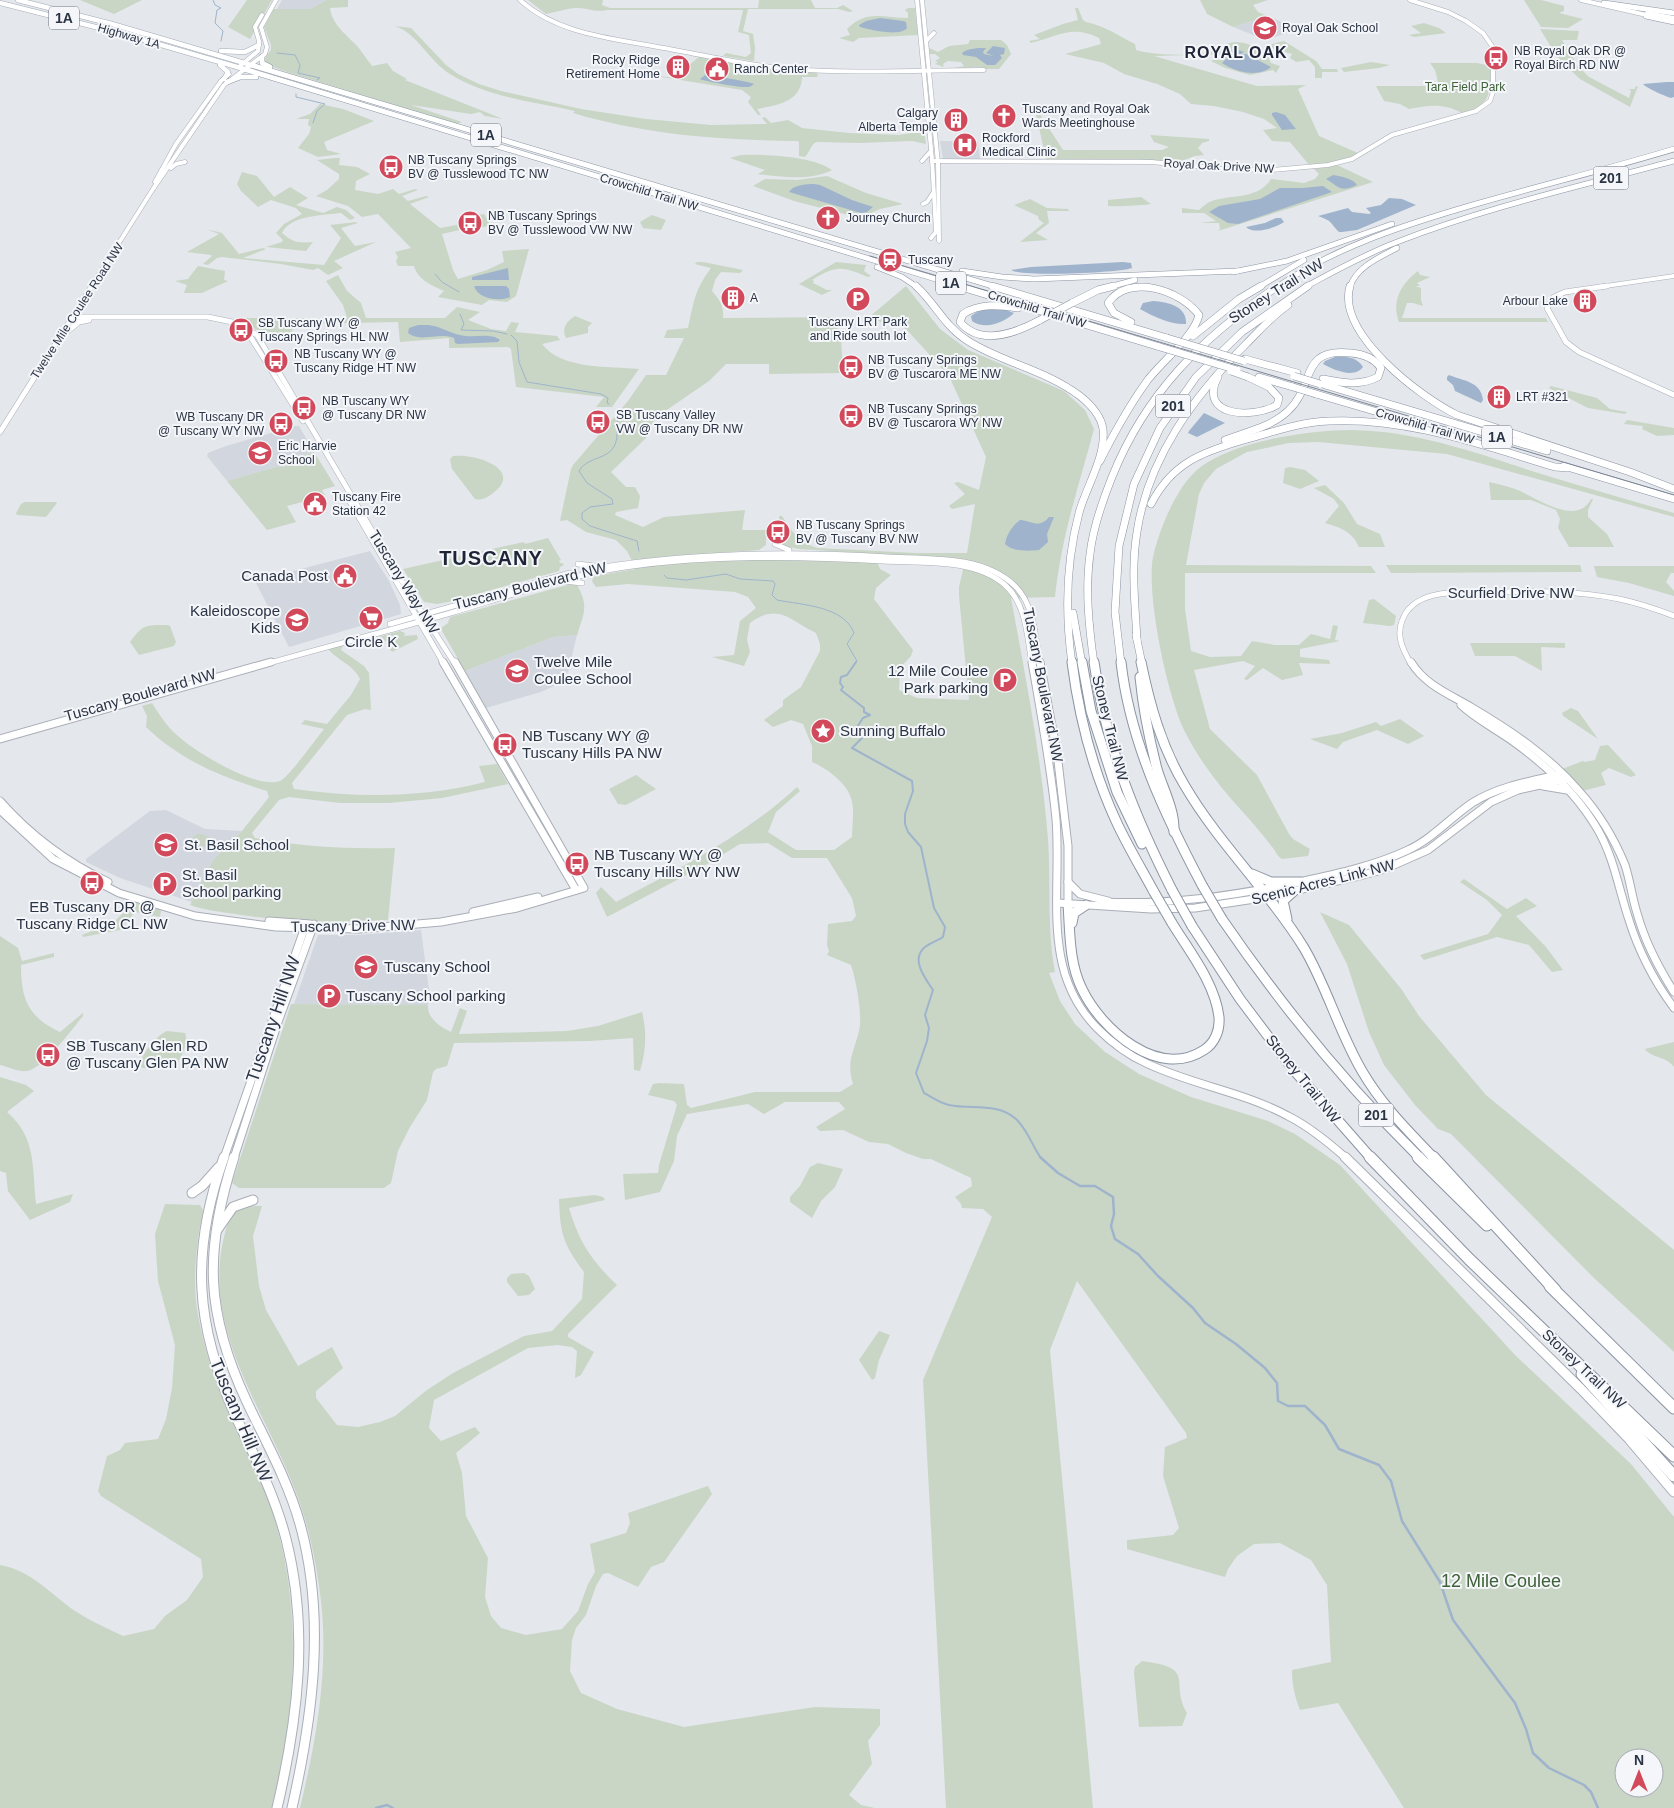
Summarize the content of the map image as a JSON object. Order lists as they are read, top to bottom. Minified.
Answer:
{"streets":{"highway":["1A","201","Crowchild Trail NW","Stoney Trail NW"],"main road":["Highway 1A"],"street":["Royal Oak Drive NW","Twelve Mile Coulee Road NW","Tuscany Way NW","Tuscany Boulevard NW","Scurfield Drive NW","Scenic Acres Link NW","Tuscany Drive NW","Tuscany Hill NW"]},"crossings":[["Highway 1A","Crowchild Trail NW"],["Crowchild Trail NW","Twelve Mile Coulee Road NW"],["Twelve Mile Coulee Road NW","Tuscany Way NW"],["Tuscany Way NW","Tuscany Boulevard NW"],["Tuscany Way NW","Tuscany Drive NW"],["Tuscany Boulevard NW","Scenic Acres Link NW"],["Scurfield Drive NW","Scenic Acres Link NW"],["Tuscany Drive NW","Tuscany Hill NW"]],"districts":["ROYAL OAK","TUSCANY"],"parks":["Tara Field Park","12 Mile Coulee"],"places":{"school or university":["Royal Oak School","Eric Harvie School","Kaleidoscope Kids","Twelve Mile Coulee School","St. Basil School","Tuscany School"],"bus stop":["NB Royal Oak DR @ Royal Birch RD NW","NB Tuscany Springs BV @ Tusslewood TC NW","NB Tuscany Springs BV @ Tusslewood VW NW","SB Tuscany WY @ Tuscany Springs HL NW","NB Tuscany WY @ Tuscany Ridge HT NW","NB Tuscany Springs BV @ Tuscarora ME NW","NB Tuscany WY @ Tuscany DR NW","NB Tuscany Springs BV @ Tuscarora WY NW","SB Tuscany Valley VW @ Tuscany DR NW","WB Tuscany DR @ Tuscany WY NW","NB Tuscany Springs BV @ Tuscany BV NW","NB Tuscany WY @ Tuscany Hills PA NW","NB Tuscany WY @ Tuscany Hills WY NW","EB Tuscany DR @ Tuscany Ridge CL NW","SB Tuscany Glen RD @ Tuscany Glen PA NW"],"building":["Rocky Ridge Retirement Home","Calgary Alberta Temple","A","Arbour Lake","LRT #321"],"public building":["Ranch Center","Tuscany Fire Station 42","Canada Post"],"church":["Tuscany and Royal Oak Wards Meetinghouse","Journey Church"],"hospital":["Rockford Medical Clinic"],"station":["Tuscany"],"parking":["Tuscany LRT Park and Ride south lot","12 Mile Coulee Park parking","St. Basil School parking","Tuscany School parking"],"supermarket":["Circle K"],"place":["Sunning Buffalo"]},"north":"top"}
